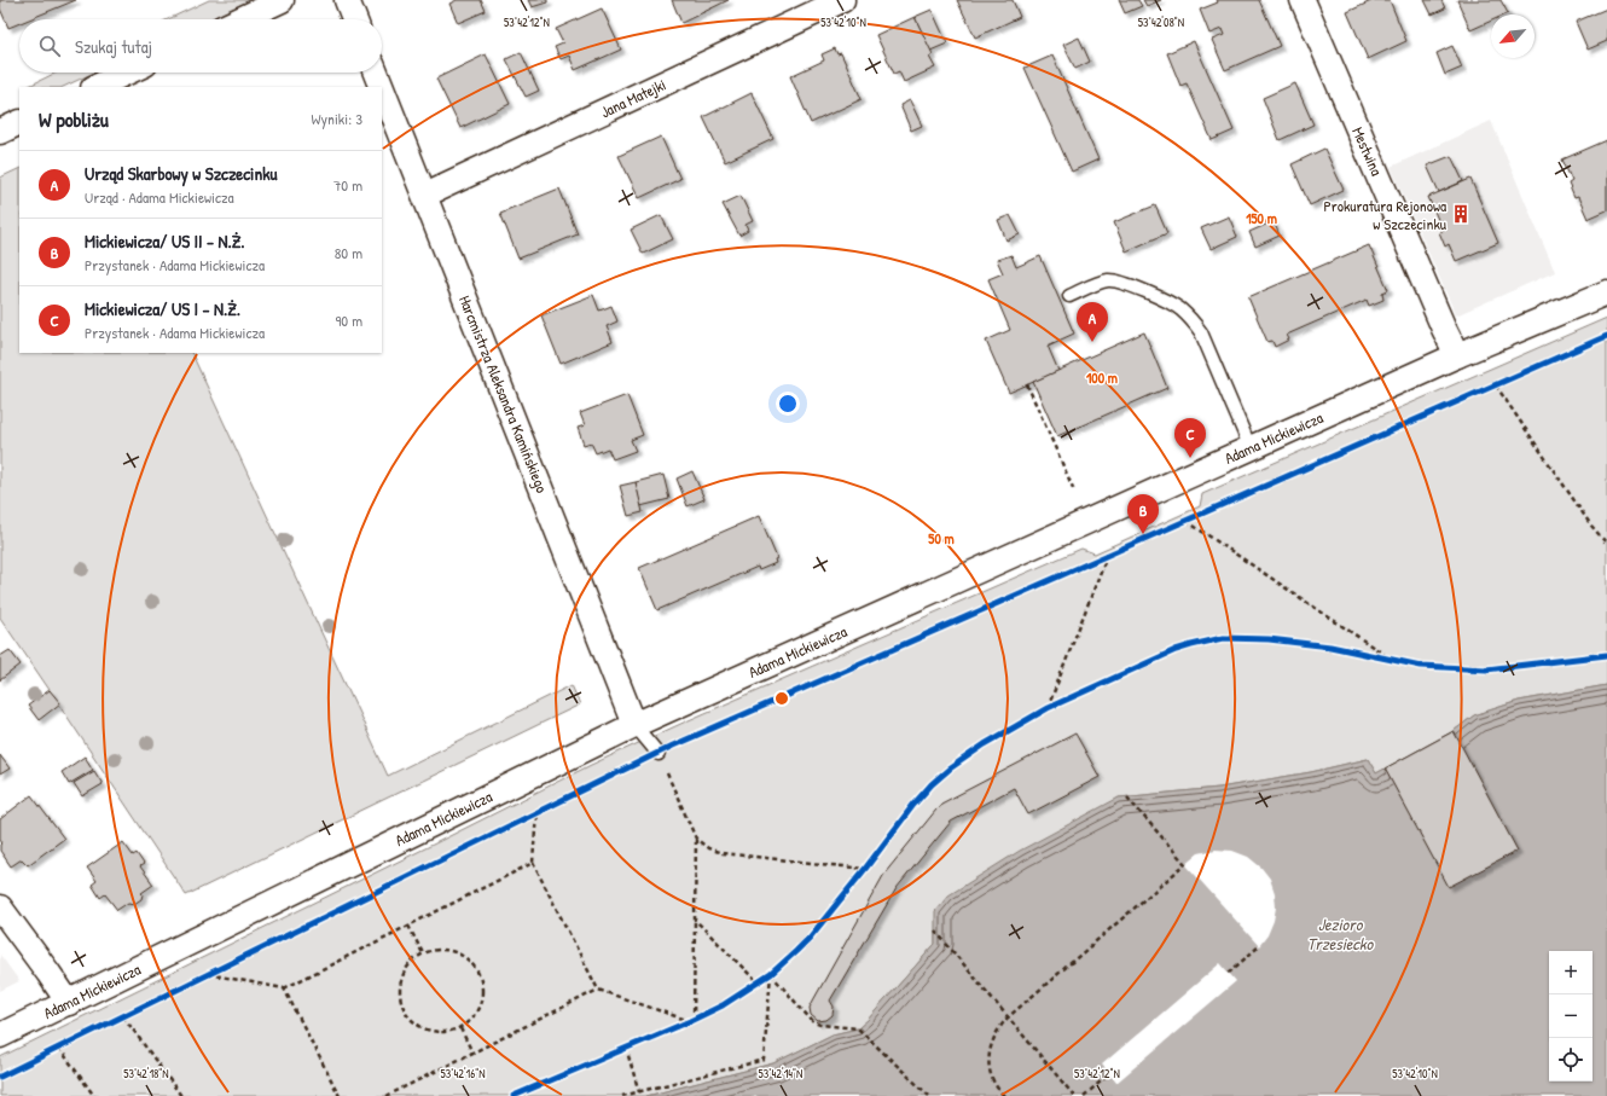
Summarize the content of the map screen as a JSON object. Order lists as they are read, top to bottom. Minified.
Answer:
{"streets":{"street":["Jana Matejki","Mestwina","Harcmistrza Aleksandra Kamińskiego","Adama Mickiewicza"]},"crossings":[["Jana Matejki","Harcmistrza Aleksandra Kamińskiego"],["Mestwina","Adama Mickiewicza"],["Harcmistrza Aleksandra Kamińskiego","Adama Mickiewicza"]],"water":["Jezioro Trzesiecko"],"places":{"building":["Prokuratura Rejonowa w Szczecinku"]},"north":"bottom left","page":{"search":"Szukaj tutaj","heading":["W pobliżu","Wyniki: 3"],"list":[{"mark":"A","name":"Urząd Skarbowy w Szczecinku","note":"Urząd · Adama Mickiewicza","value":"70 m"},{"mark":"B","name":"Mickiewicza/ US II - N.Ż.","note":"Przystanek · Adama Mickiewicza","value":"80 m"},{"mark":"C","name":"Mickiewicza/ US I - N.Ż.","note":"Przystanek · Adama Mickiewicza","value":"90 m"}],"pins":["A","C","B"],"map_buttons":["+","−"]},"coordinates":["53°42'12\"N","53°42'08\"N","53°42'10\"N","53°42'18\"N","53°42'16\"N","53°42'14\"N"],"rings":["150 m","100 m","50 m"]}
